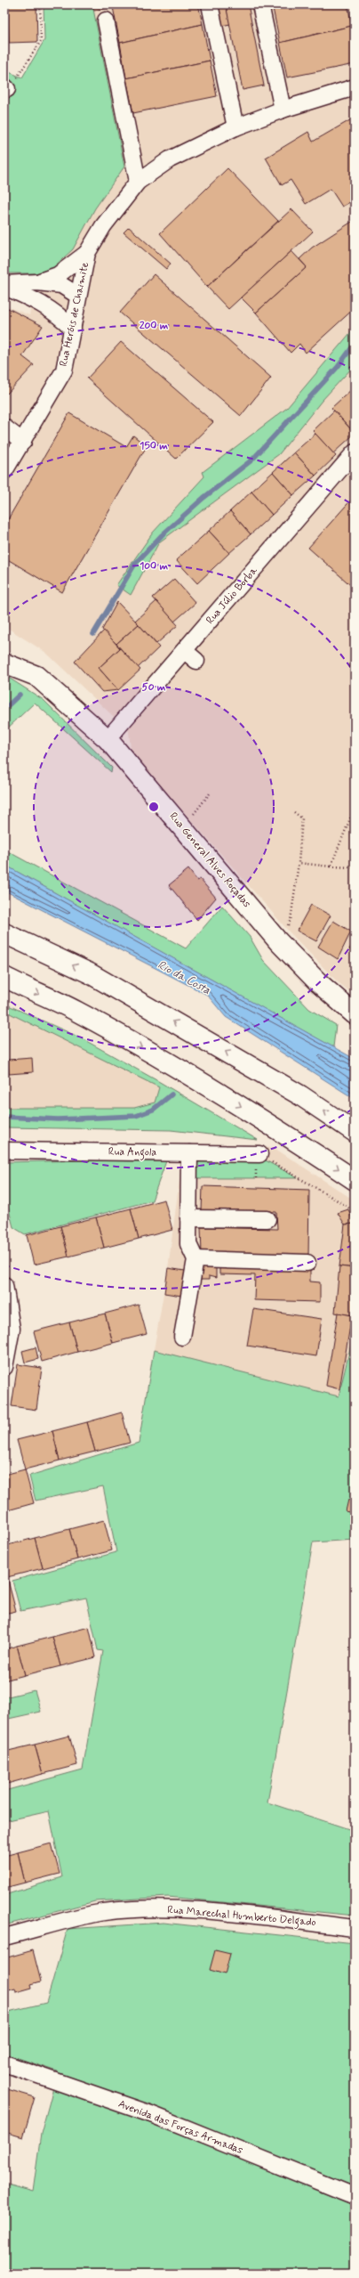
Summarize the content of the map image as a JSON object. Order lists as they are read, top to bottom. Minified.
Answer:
{"streets":{"main road":["Rua General Alves Roçadas"],"street":["Rua Heróis de Chaimite","Rua Júlio Borba","Rua Angola","Rua Marechal Humberto Delgado","Avenida das Forças Armadas"]},"crossings":[["Rua Júlio Borba","Rua General Alves Roçadas"]],"water":["Rio da Costa"],"rings":["200 m","150 m","100 m","50 m"]}
